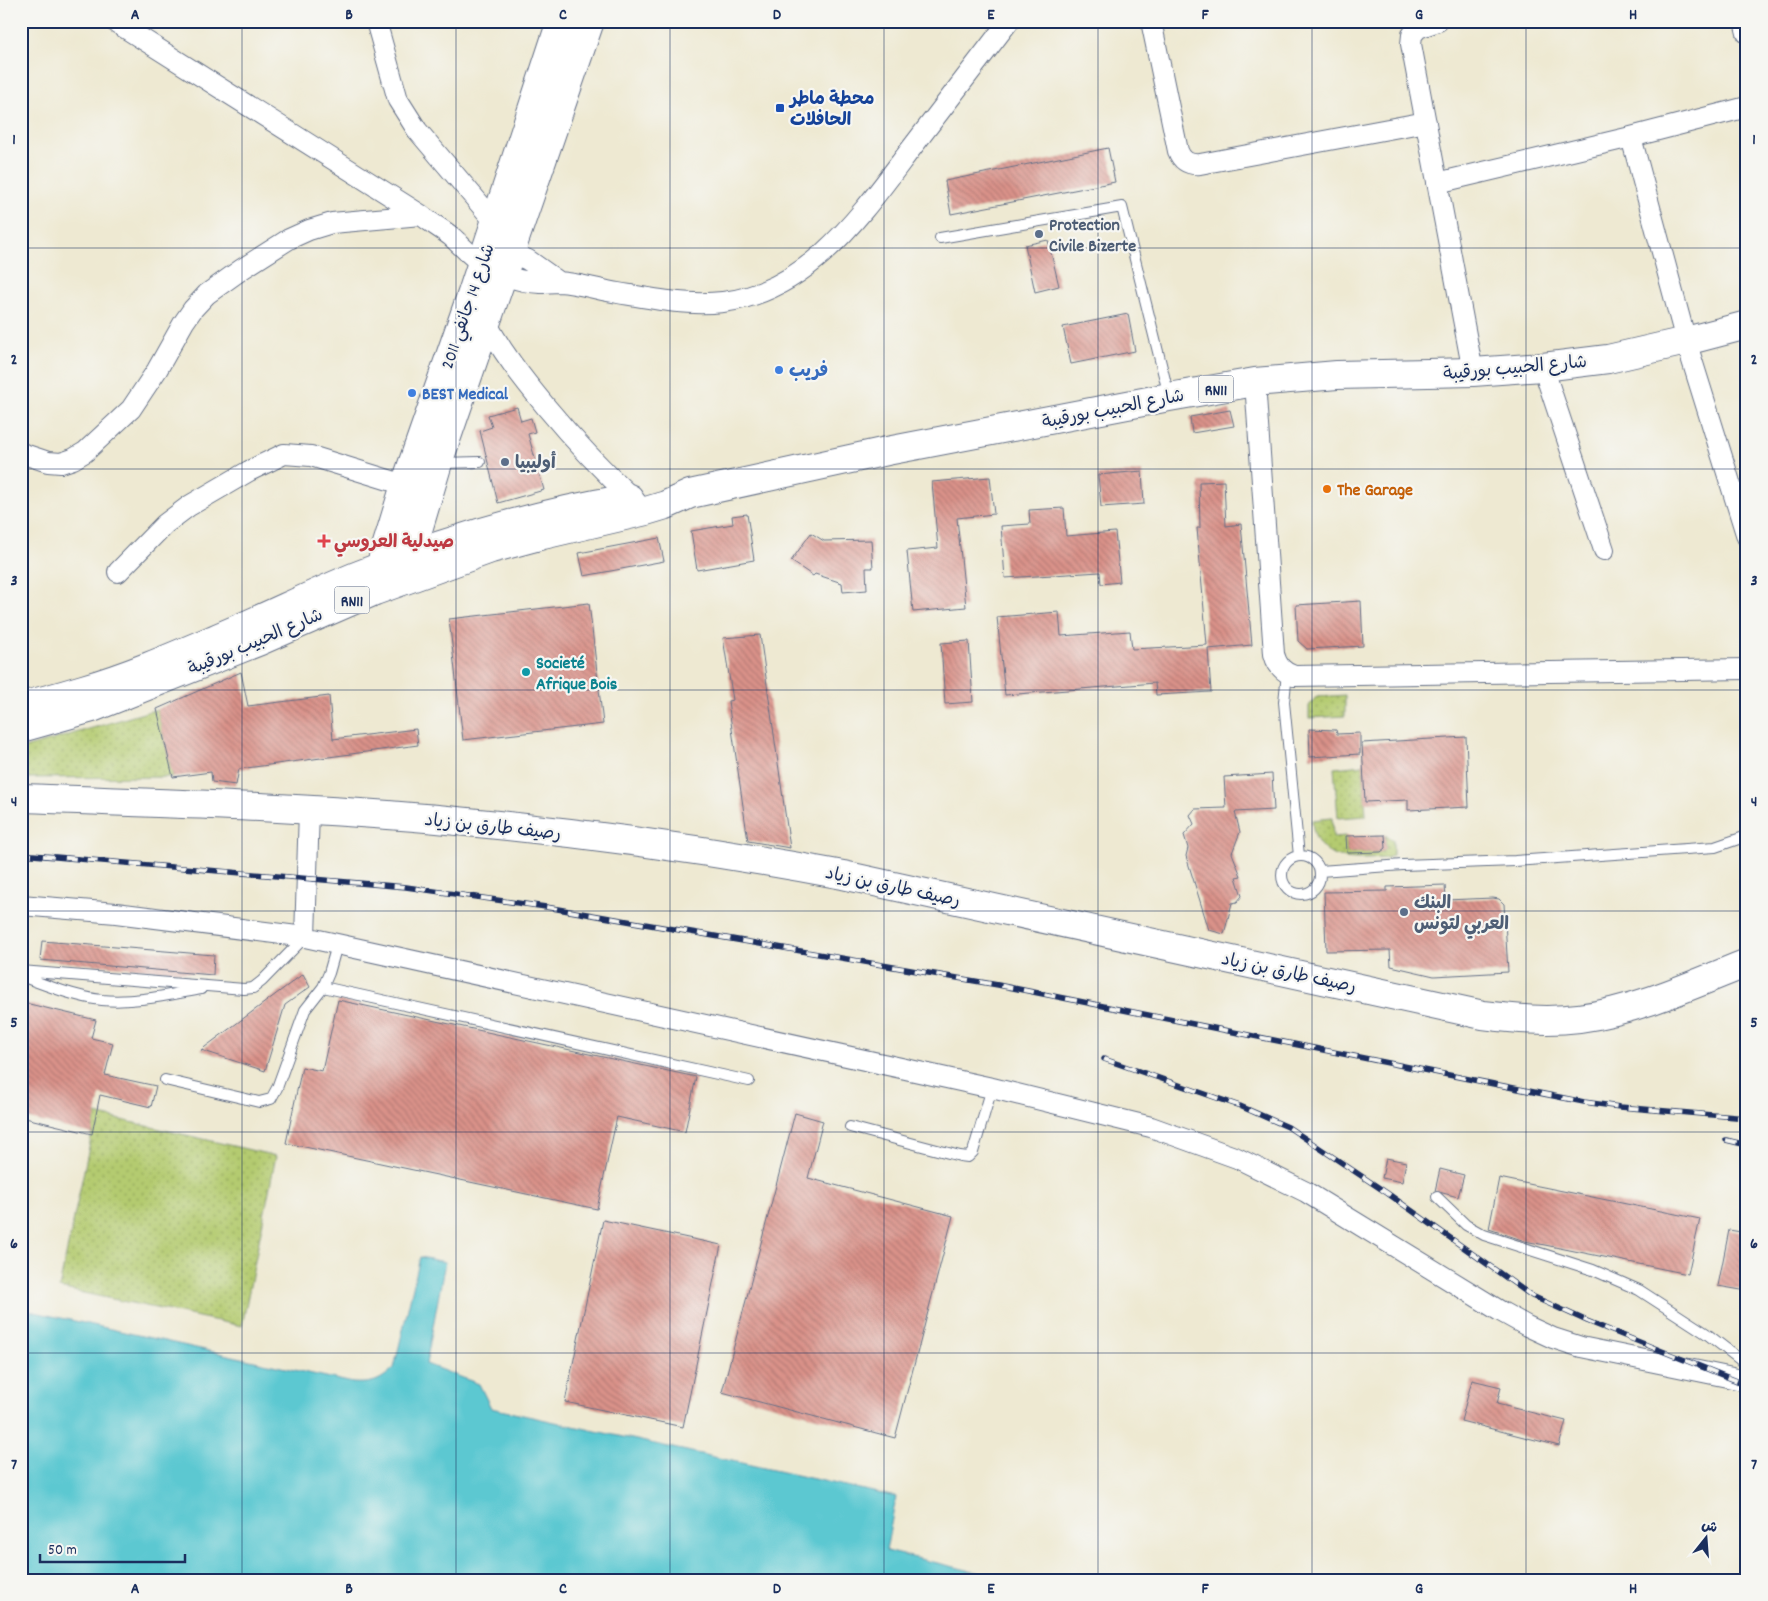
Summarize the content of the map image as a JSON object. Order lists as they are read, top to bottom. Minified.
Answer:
{"streets":{"main road":["شارع 14 جانفي 2011","شارع الحبيب بورقيبة","RN11","رصيف طارق بن زياد"]},"crossings":[["شارع 14 جانفي 2011","شارع الحبيب بورقيبة"]],"places":{"transit":["محطة ماطر الحافلات"],"other":["Protection Civile Bizerte","فريب","BEST Medical","أوليبيا","The Garage","Societé Afrique Bois","البنك العربي لتونس"],"health":["صيدلية العروسي"]},"scale_bar":"50 m","north":"top","grid":{"columns":["A","B","C","D","E","F","G","H"],"rows":["1","2","3","4","5","6","7"]}}
